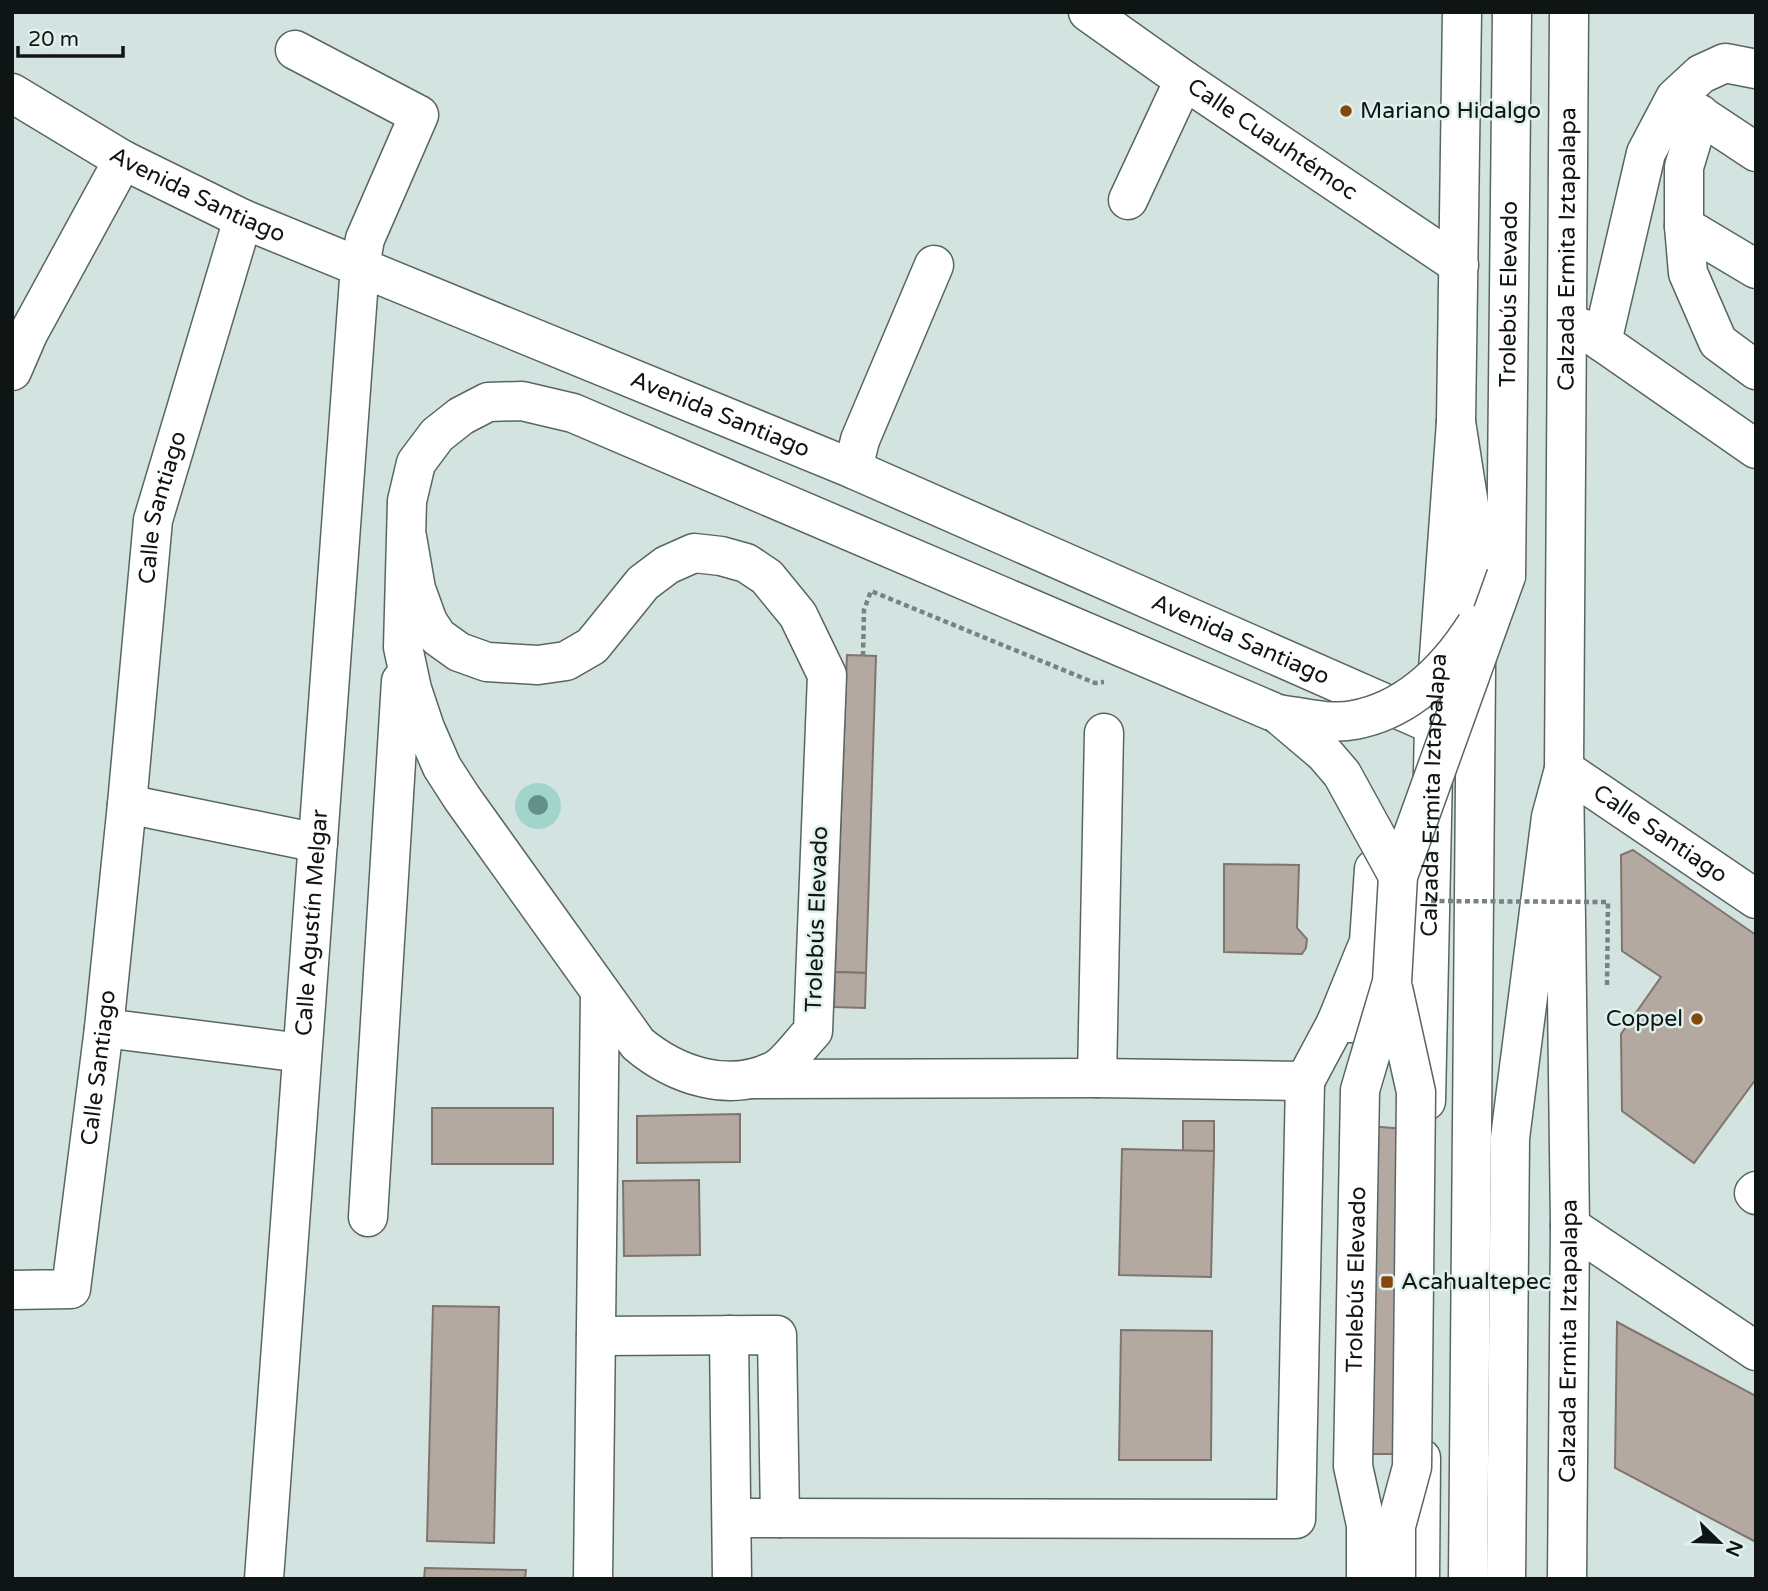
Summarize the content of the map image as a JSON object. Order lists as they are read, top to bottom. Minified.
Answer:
{"streets":{"main road":["Calle Cuauhtémoc","Avenida Santiago","Calzada Ermita Iztapalapa","Trolebús Elevado","Calle Santiago","Calle Agustín Melgar"]},"crossings":[["Calle Cuauhtémoc","Calzada Ermita Iztapalapa"],["Avenida Santiago","Calzada Ermita Iztapalapa"],["Avenida Santiago","Calle Santiago"],["Avenida Santiago","Calle Agustín Melgar"],["Calzada Ermita Iztapalapa","Trolebús Elevado"],["Calzada Ermita Iztapalapa","Calle Santiago"]],"places":{"other":["Mariano Hidalgo","Coppel"],"transit":["Acahualtepec"]},"scale_bar":"20 m","north":"bottom right"}
